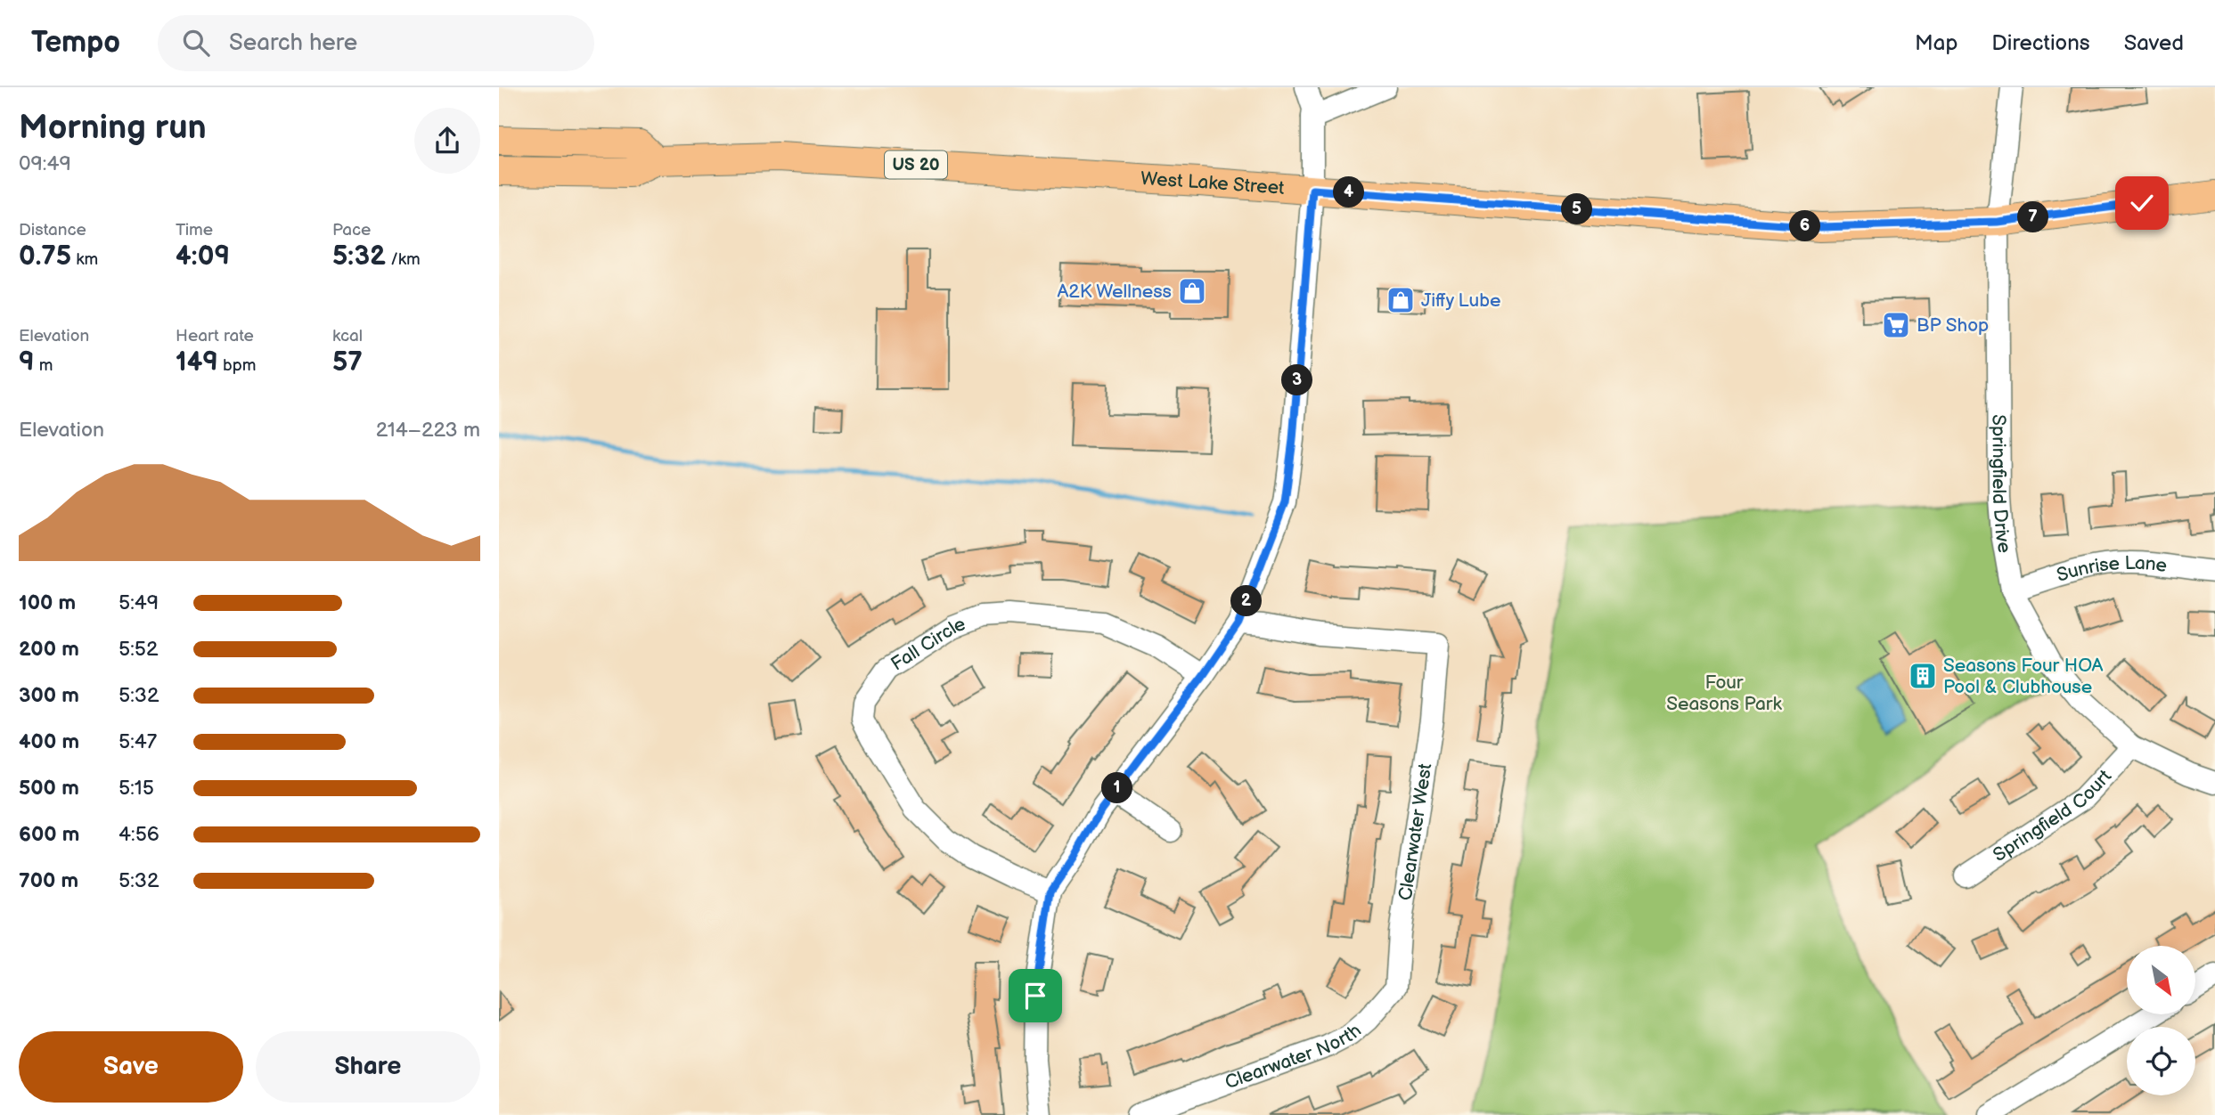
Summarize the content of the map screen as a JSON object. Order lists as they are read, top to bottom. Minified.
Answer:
{"streets":{"main road":["US 20","West Lake Street"],"street":["Springfield Drive","Sunrise Lane","Fall Circle","Springfield Court","Clearwater West","Clearwater North"]},"crossings":[["West Lake Street","Springfield Drive"],["Springfield Drive","Sunrise Lane"],["Springfield Drive","Springfield Court"],["Clearwater West","Clearwater North"]],"parks":["Four Seasons Park"],"places":{"shop":["A2K Wellness","Jiffy Lube"],"supermarket":["BP Shop"],"building":["Seasons Four HOA Pool & Clubhouse"]},"north":"bottom right","page":{"header":"Tempo","search":"Search here","nav":["Map","Directions","Saved"],"heading":["Morning run","09:49"],"pins":["4","5","7","6","3","2","1"],"stats":[["Distance","0.75 km"],["Time","4:09"],["Pace","5:32 /km"],["Elevation","9 m"],["Heart rate","149 bpm"],["kcal","57"]],"chart":["Elevation","214–223 m"],"list":[{"name":"100 m","note":"5:49"},{"name":"200 m","note":"5:52"},{"name":"300 m","note":"5:32"},{"name":"400 m","note":"5:47"},{"name":"500 m","note":"5:15"},{"name":"600 m","note":"4:56"},{"name":"700 m","note":"5:32"}],"buttons":["Save","Share"]}}
